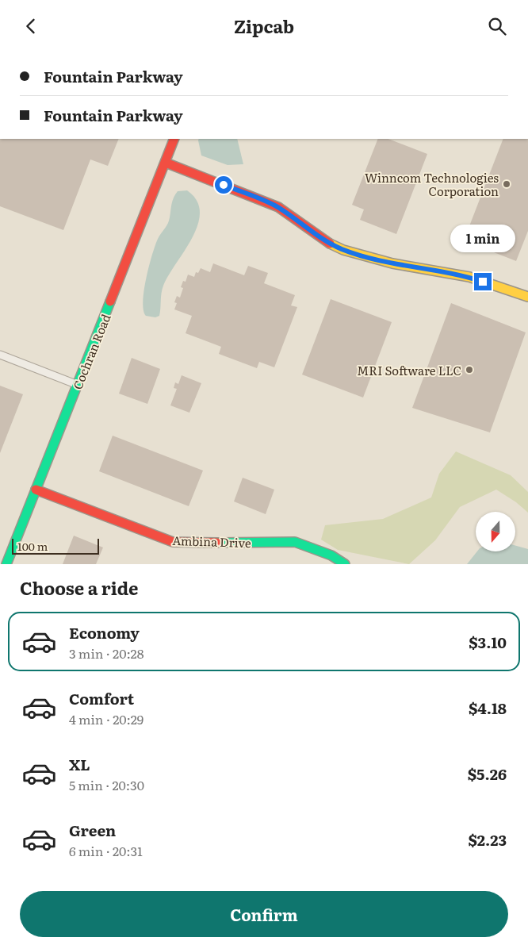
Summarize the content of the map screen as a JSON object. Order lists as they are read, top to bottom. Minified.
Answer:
{"streets":{"street":["Cochran Road","Ambina Drive"]},"crossings":[["Cochran Road","Ambina Drive"]],"places":["Winncom Technologies Corporation","MRI Software LLC"],"scale_bar":"100 m","north":"bottom","page":{"header":"Zipcab","banner":["Fountain Parkway","Fountain Parkway"],"bubble":"1 min","scale":"100 m","heading":"Choose a ride","list":[{"name":"Economy","note":"3 min · 20:28","value":"$3.10"},{"name":"Comfort","note":"4 min · 20:29","value":"$4.18"},{"name":"XL","note":"5 min · 20:30","value":"$5.26"},{"name":"Green","note":"6 min · 20:31","value":"$2.23"}],"buttons":"Confirm"}}
